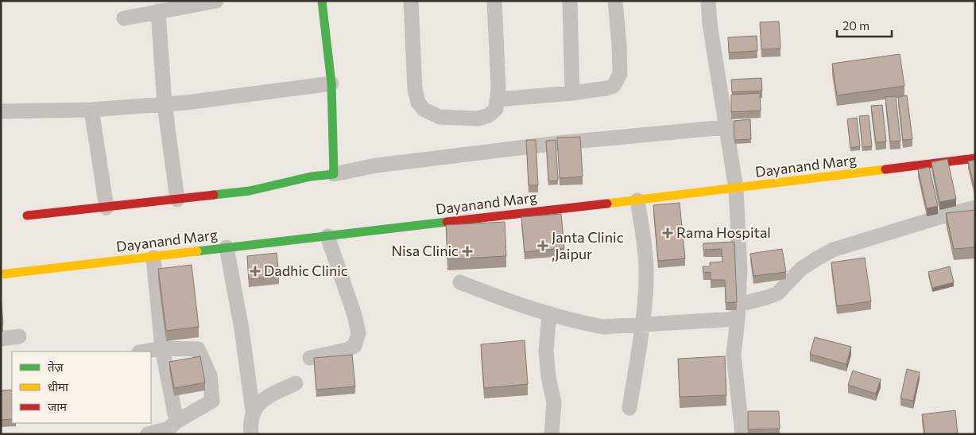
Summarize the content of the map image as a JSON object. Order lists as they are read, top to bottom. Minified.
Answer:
{"streets":{"street":["Dayanand Marg"]},"places":{"health":["Rama Hospital","Janta Clinic ,Jaipur","Nisa Clinic","Dadhic Clinic"]},"legend":["तेज़","धीमा","जाम"],"scale_bar":"20 m"}
